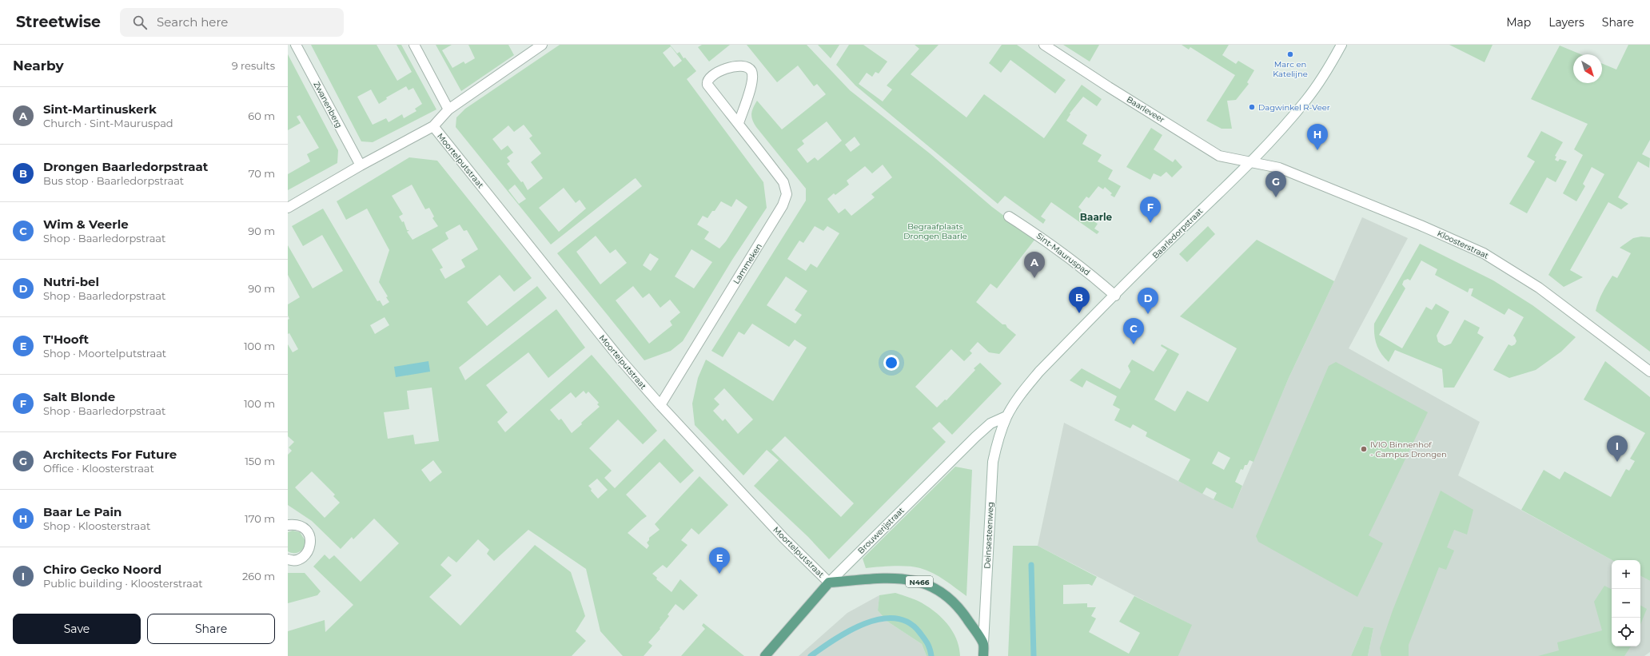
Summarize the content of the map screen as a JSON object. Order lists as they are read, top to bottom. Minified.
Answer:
{"streets":{"main road":["Brouwerijstraat","Deinsesteenweg","N466"],"street":["Zwanenberg","Baarleveer","Moortelputstraat","Baarledorpstraat","Kloosterstraat","Sint-Mauruspad","Lammeken"]},"crossings":[["Zwanenberg","Moortelputstraat"],["Baarleveer","Baarledorpstraat"],["Baarleveer","Kloosterstraat"],["Moortelputstraat","Lammeken"],["Moortelputstraat","Brouwerijstraat"],["Moortelputstraat","N466"],["Baarledorpstraat","Kloosterstraat"],["Baarledorpstraat","Sint-Mauruspad"],["Baarledorpstraat","Brouwerijstraat"],["Baarledorpstraat","Deinsesteenweg"],["Brouwerijstraat","Deinsesteenweg"],["Brouwerijstraat","N466"],["Deinsesteenweg","N466"]],"districts":["Baarle"],"parks":["Begraafplaats Drongen Baarle"],"places":["Marc en Katelijne","Dagwinkel R-Veer","IVIO Binnenhof - Campus Drongen"],"north":"bottom right","page":{"header":"Streetwise","search":"Search here","nav":["Map","Layers","Share"],"heading":["Nearby","9 results"],"list":[{"mark":"A","name":"Sint-Martinuskerk","note":"Church · Sint-Mauruspad","value":"60 m"},{"mark":"B","name":"Drongen Baarledorpstraat","note":"Bus stop · Baarledorpstraat","value":"70 m"},{"mark":"C","name":"Wim & Veerle","note":"Shop · Baarledorpstraat","value":"90 m"},{"mark":"D","name":"Nutri-bel","note":"Shop · Baarledorpstraat","value":"90 m"},{"mark":"E","name":"T'Hooft","note":"Shop · Moortelputstraat","value":"100 m"},{"mark":"F","name":"Salt Blonde","note":"Shop · Baarledorpstraat","value":"100 m"},{"mark":"G","name":"Architects For Future","note":"Office · Kloosterstraat","value":"150 m"},{"mark":"H","name":"Baar Le Pain","note":"Shop · Kloosterstraat","value":"170 m"},{"mark":"I","name":"Chiro Gecko Noord","note":"Public building · Kloosterstraat","value":"260 m"}],"pins":["H","G","F","A","B","D","C","I","E"],"map_buttons":["+","−"],"buttons":["Save","Share"]}}
